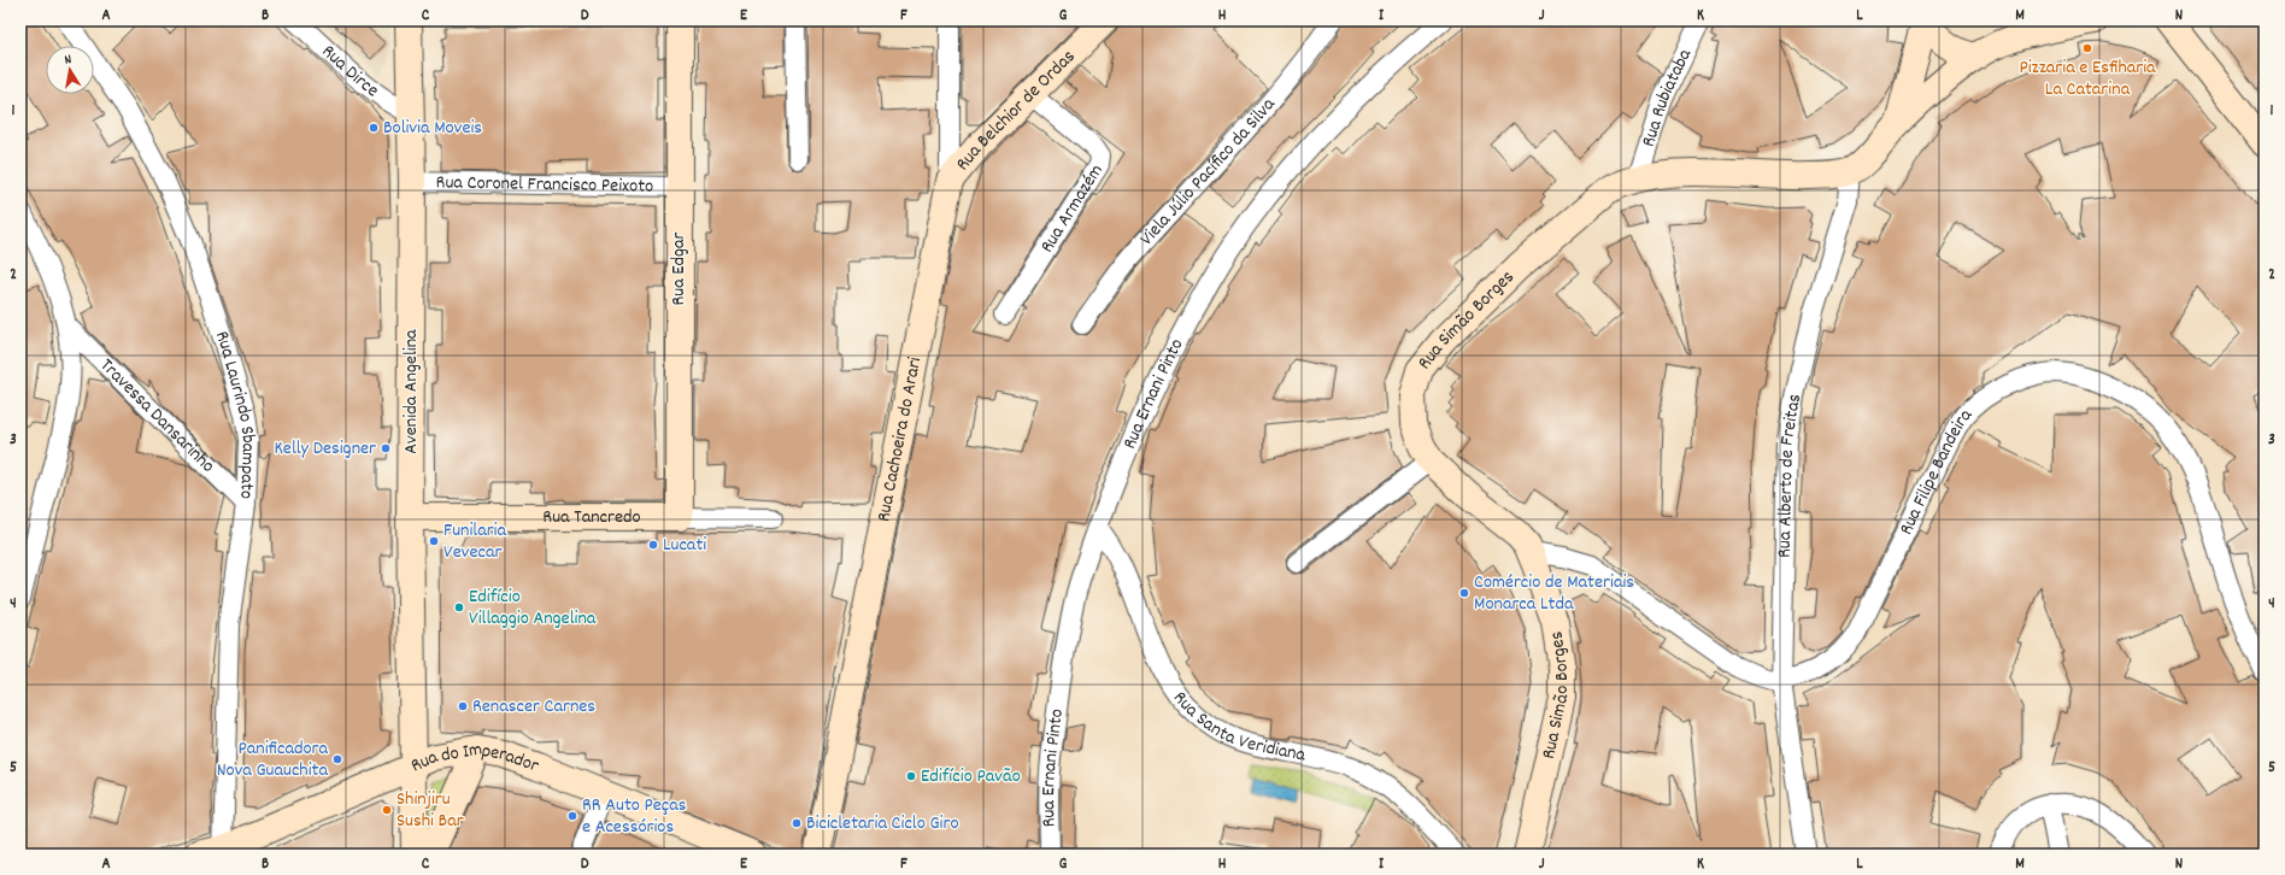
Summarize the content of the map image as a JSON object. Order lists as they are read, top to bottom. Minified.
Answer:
{"streets":{"street":["Rua Dirce","Rua Rubiataba","Rua Belchior de Ordas","Viela Júlio Pacífico da Silva","Rua Coronel Francisco Peixoto","Rua Armazém","Rua Edgar","Rua Simão Borges","Avenida Angelina","Rua Ernani Pinto","Travessa Dansarinho","Rua Laurindo Sbampato","Rua Cachoeira do Arari","Rua Filipe Bandeira","Rua Alberto de Freitas","Rua Tancredo","Rua Santa Veridiana","Rua do Imperador"]},"crossings":[["Rua Dirce","Avenida Angelina"],["Rua Rubiataba","Rua Simão Borges"],["Rua Belchior de Ordas","Rua Armazém"],["Rua Belchior de Ordas","Rua Cachoeira do Arari"],["Rua Coronel Francisco Peixoto","Rua Edgar"],["Rua Coronel Francisco Peixoto","Avenida Angelina"],["Rua Edgar","Rua Tancredo"],["Rua Simão Borges","Rua Filipe Bandeira"],["Rua Simão Borges","Rua Alberto de Freitas"],["Avenida Angelina","Rua Tancredo"],["Avenida Angelina","Rua do Imperador"],["Rua Ernani Pinto","Rua Santa Veridiana"],["Travessa Dansarinho","Rua Laurindo Sbampato"],["Rua Laurindo Sbampato","Rua do Imperador"],["Rua Filipe Bandeira","Rua Alberto de Freitas"]],"places":["Pizzaria e Esfiharia La Catarina","Bolivia Moveis","Kelly Designer","Funilaria Vevecar","Lucati","Comércio de Materiais Monarca Ltda","Edifício Villaggio Angelina","Renascer Carnes","Panificadora Nova Guauchita","Edifício Pavão","Shinjiru Sushi Bar","RR Auto Peças e Acessórios","Bicicletaria Ciclo Giro"],"north":"top","grid":{"columns":["A","B","C","D","E","F","G","H","I","J","K","L","M","N"],"rows":["1","2","3","4","5"]}}
